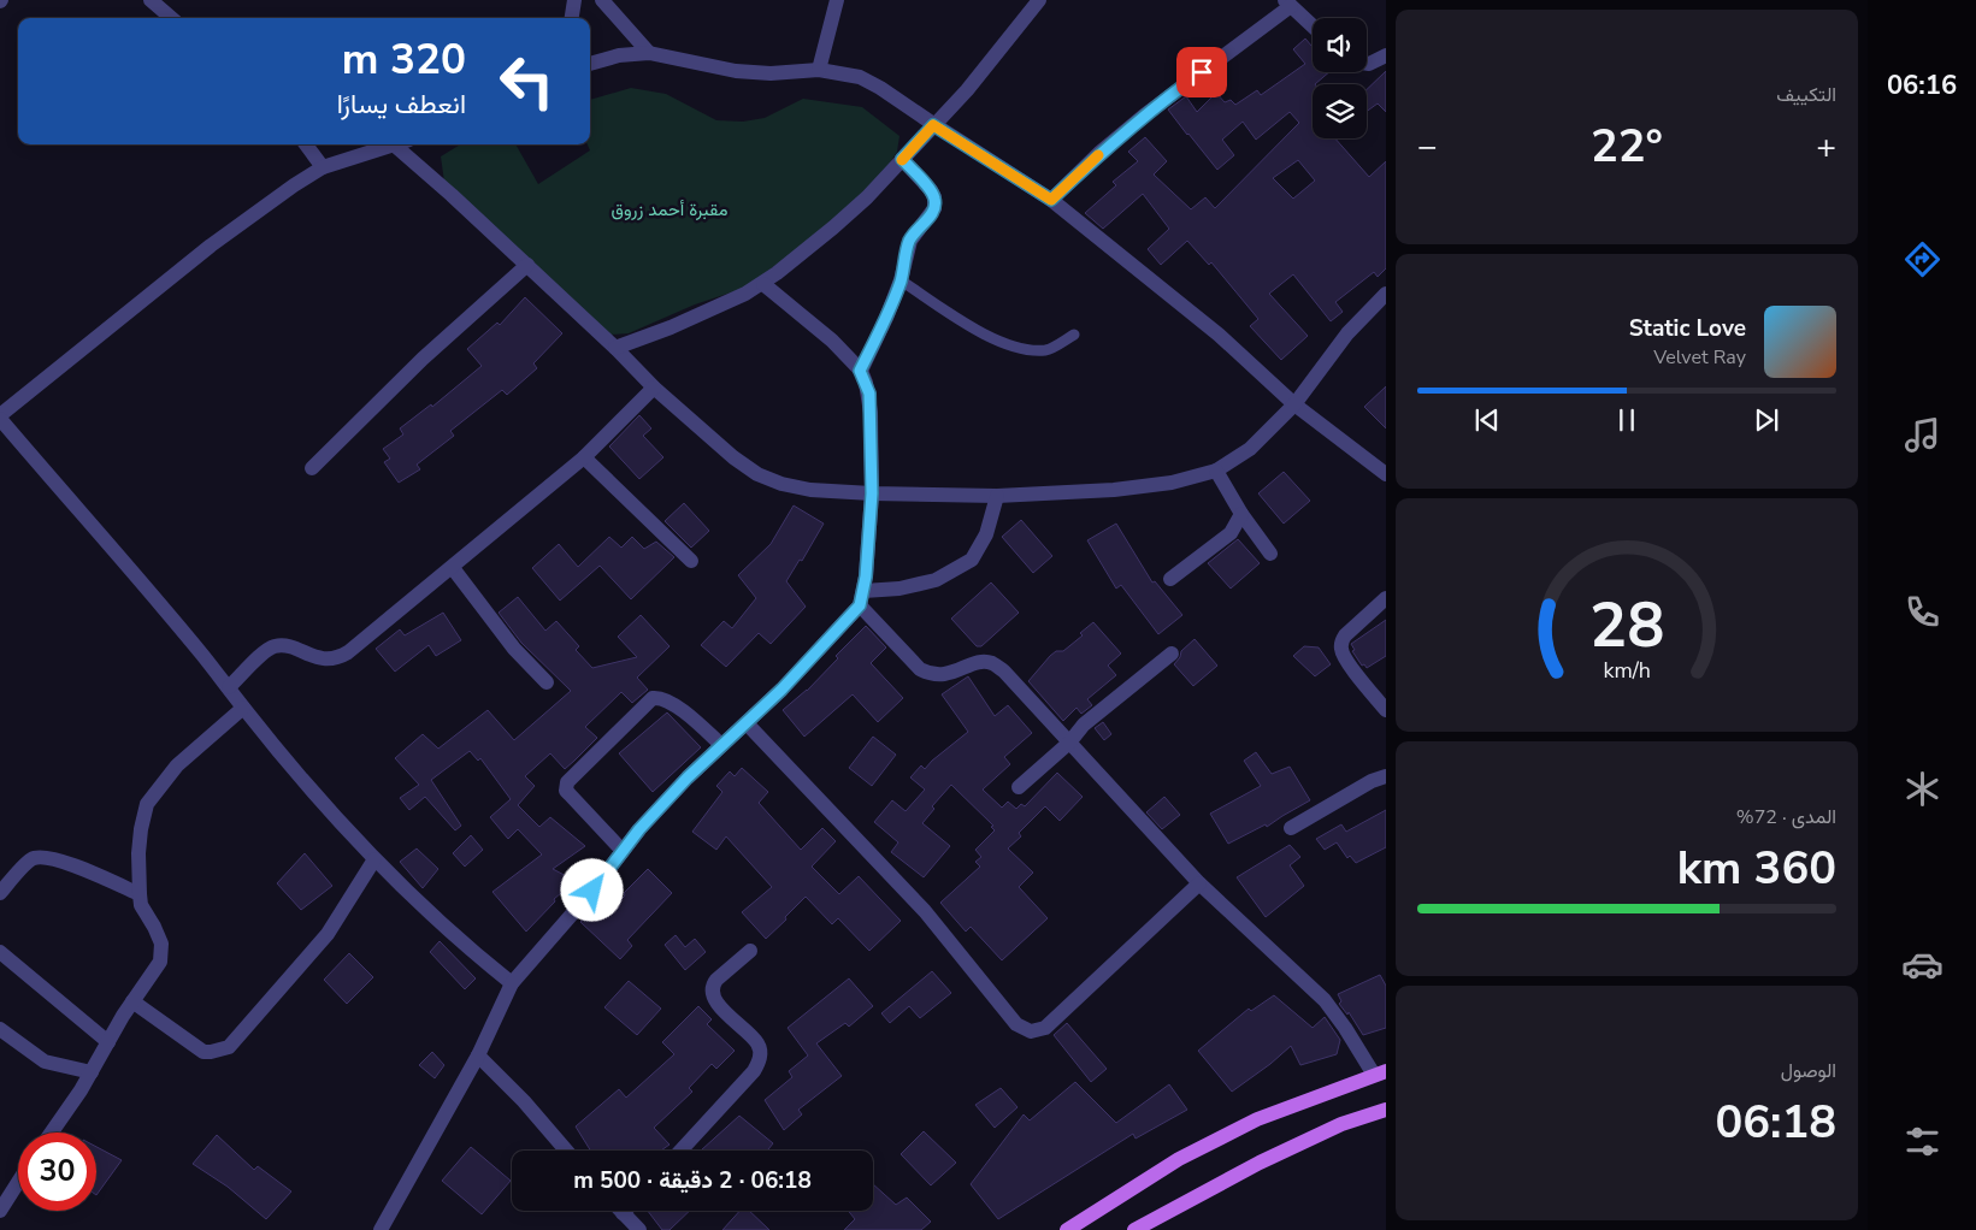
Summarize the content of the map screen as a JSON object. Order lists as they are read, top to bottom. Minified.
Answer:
{"parks":["مقبرة أحمد زروق"],"page":{"tabs":"06:16","tile":["التكييف",["المدى · 72%","360 km"],["الوصول","06:18"]],"turn":["320 m","انعطف يسارًا"],"heat":["−","22°","+"],"song":["Static Love","Velvet Ray"],"limit":"30","trip":"06:18 · 2 دقيقة · 500 m","gauge":["28","km/h"]}}
